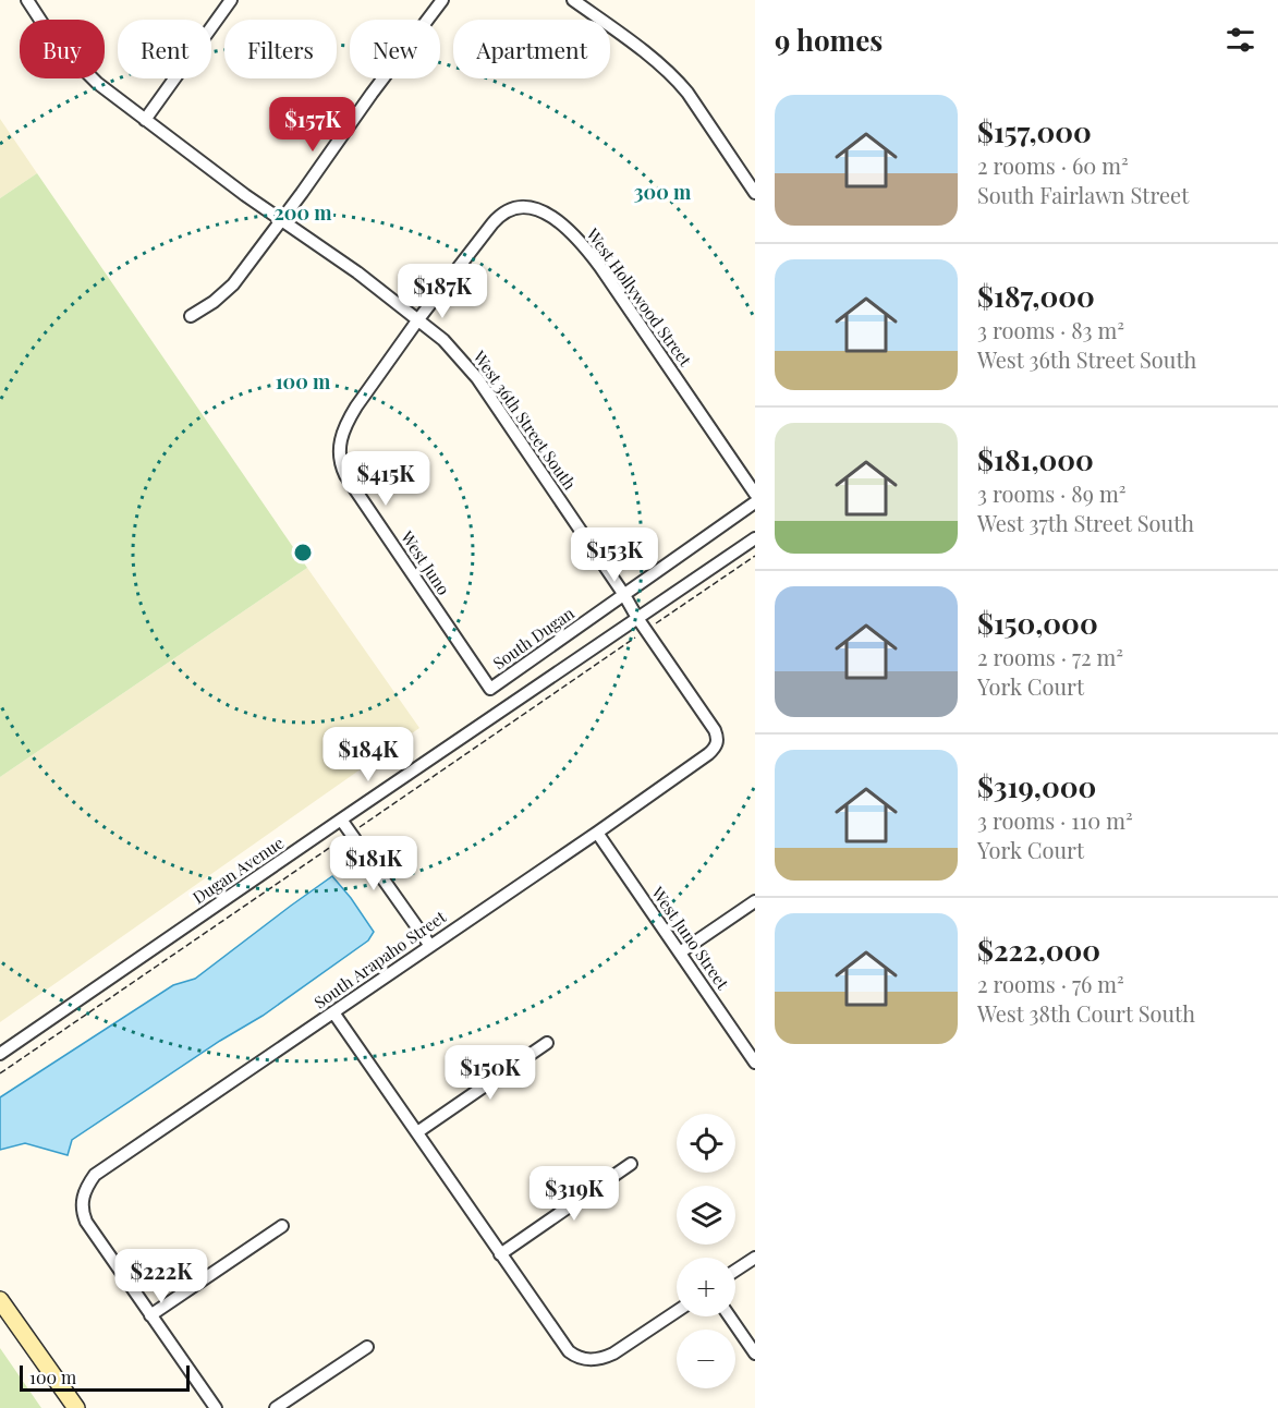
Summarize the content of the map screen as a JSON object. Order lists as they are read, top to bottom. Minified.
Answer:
{"streets":{"street":["West Hollywood Street","West 36th Street South","West Juno","South Dugan","Dugan Avenue","West Juno Street","South Arapaho Street"]},"crossings":[["West Hollywood Street","West 36th Street South"],["West Hollywood Street","West Juno"],["West 36th Street South","West Juno"],["West 36th Street South","South Dugan"],["West 36th Street South","Dugan Avenue"],["West 36th Street South","South Arapaho Street"],["West Juno","South Dugan"],["West Juno Street","South Arapaho Street"]],"scale_bar":"100 m","page":{"heading":"9 homes","chip":["Buy","Rent","Filters","New","Apartment"],"list":[{"name":"$157,000","note":"2 rooms · 60 m² · South Fairlawn Street"},{"name":"$187,000","note":"3 rooms · 83 m² · West 36th Street South"},{"name":"$181,000","note":"3 rooms · 89 m² · West 37th Street South"},{"name":"$150,000","note":"2 rooms · 72 m² · York Court"},{"name":"$319,000","note":"3 rooms · 110 m² · York Court"},{"name":"$222,000","note":"2 rooms · 76 m² · West 38th Court South"}],"price":["$157K","$187K","$415K","$153K","$184K","$181K","$150K","$319K","$222K"],"map_buttons":["+","−"],"scale":"100 m"},"rings":["300 m","200 m","100 m"]}
